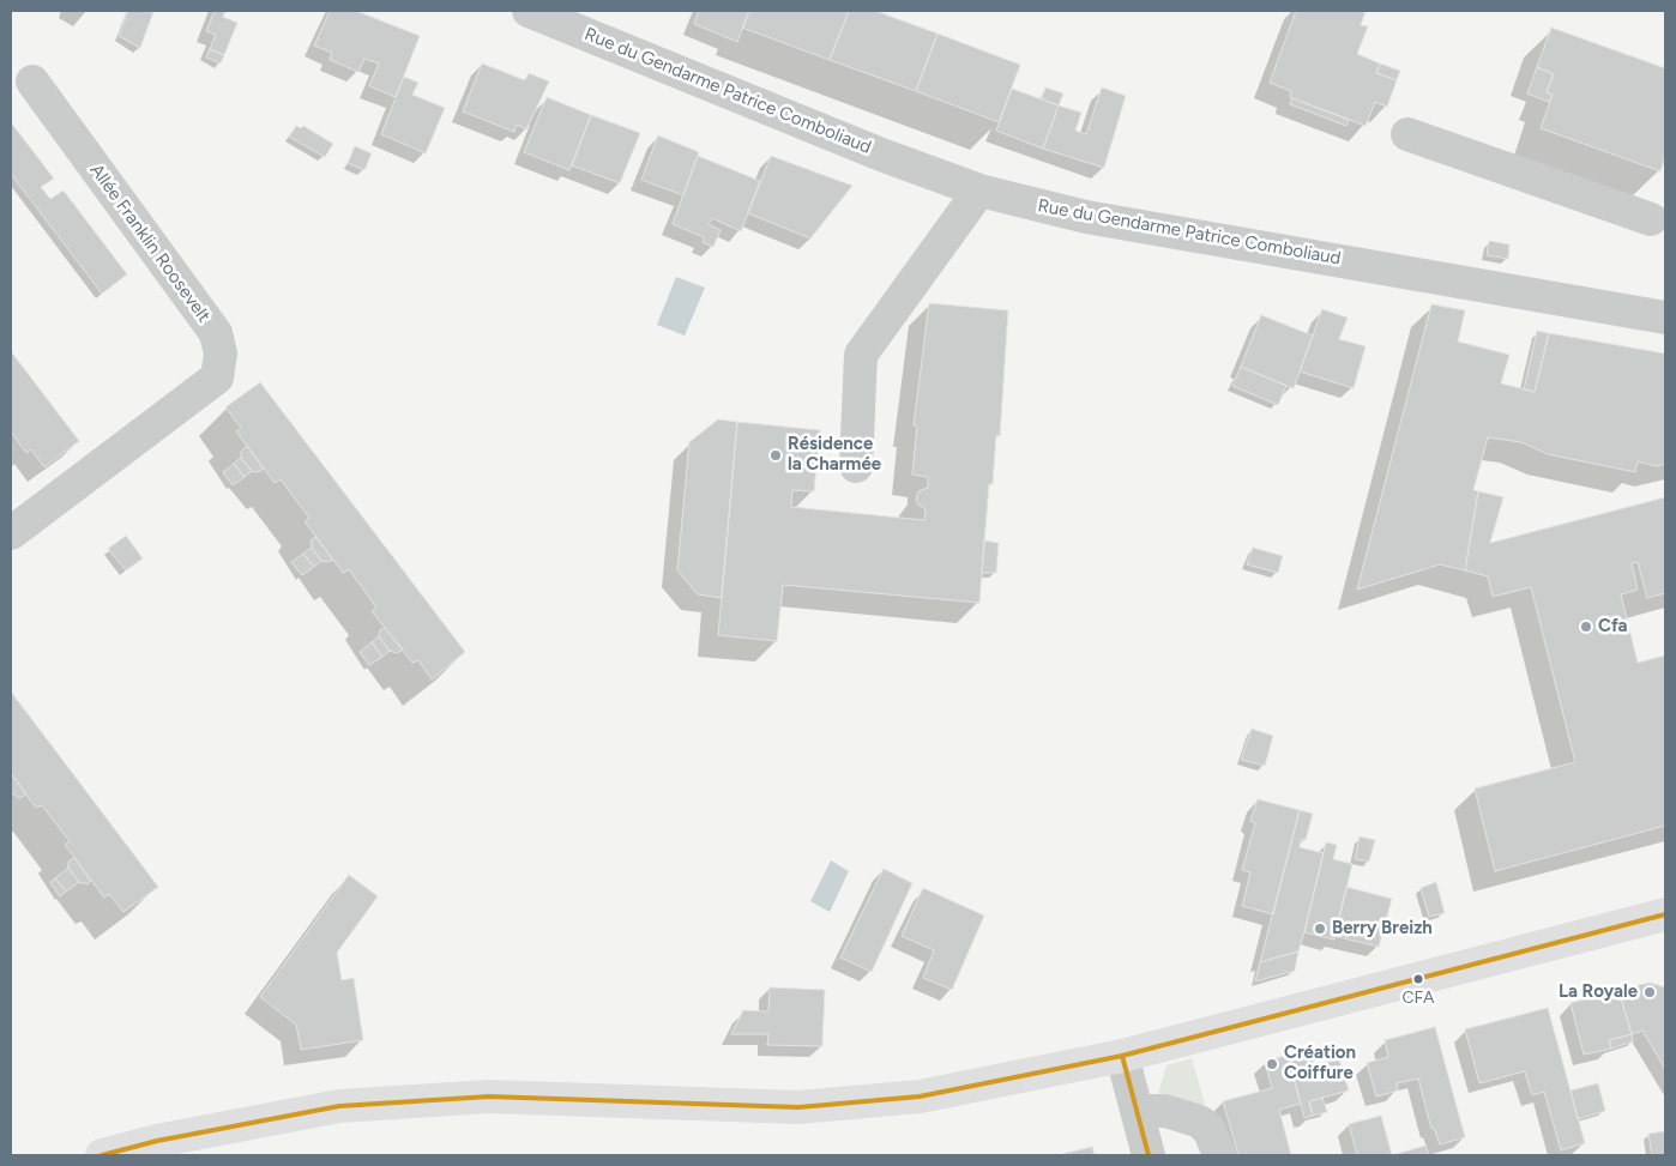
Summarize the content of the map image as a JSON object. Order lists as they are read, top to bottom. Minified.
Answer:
{"streets":{"street":["Rue du Gendarme Patrice Comboliaud","Allée Franklin Roosevelt"]},"places":["Résidence la Charmée","Cfa","Berry Breizh","CFA","La Royale","Création Coiffure"]}
